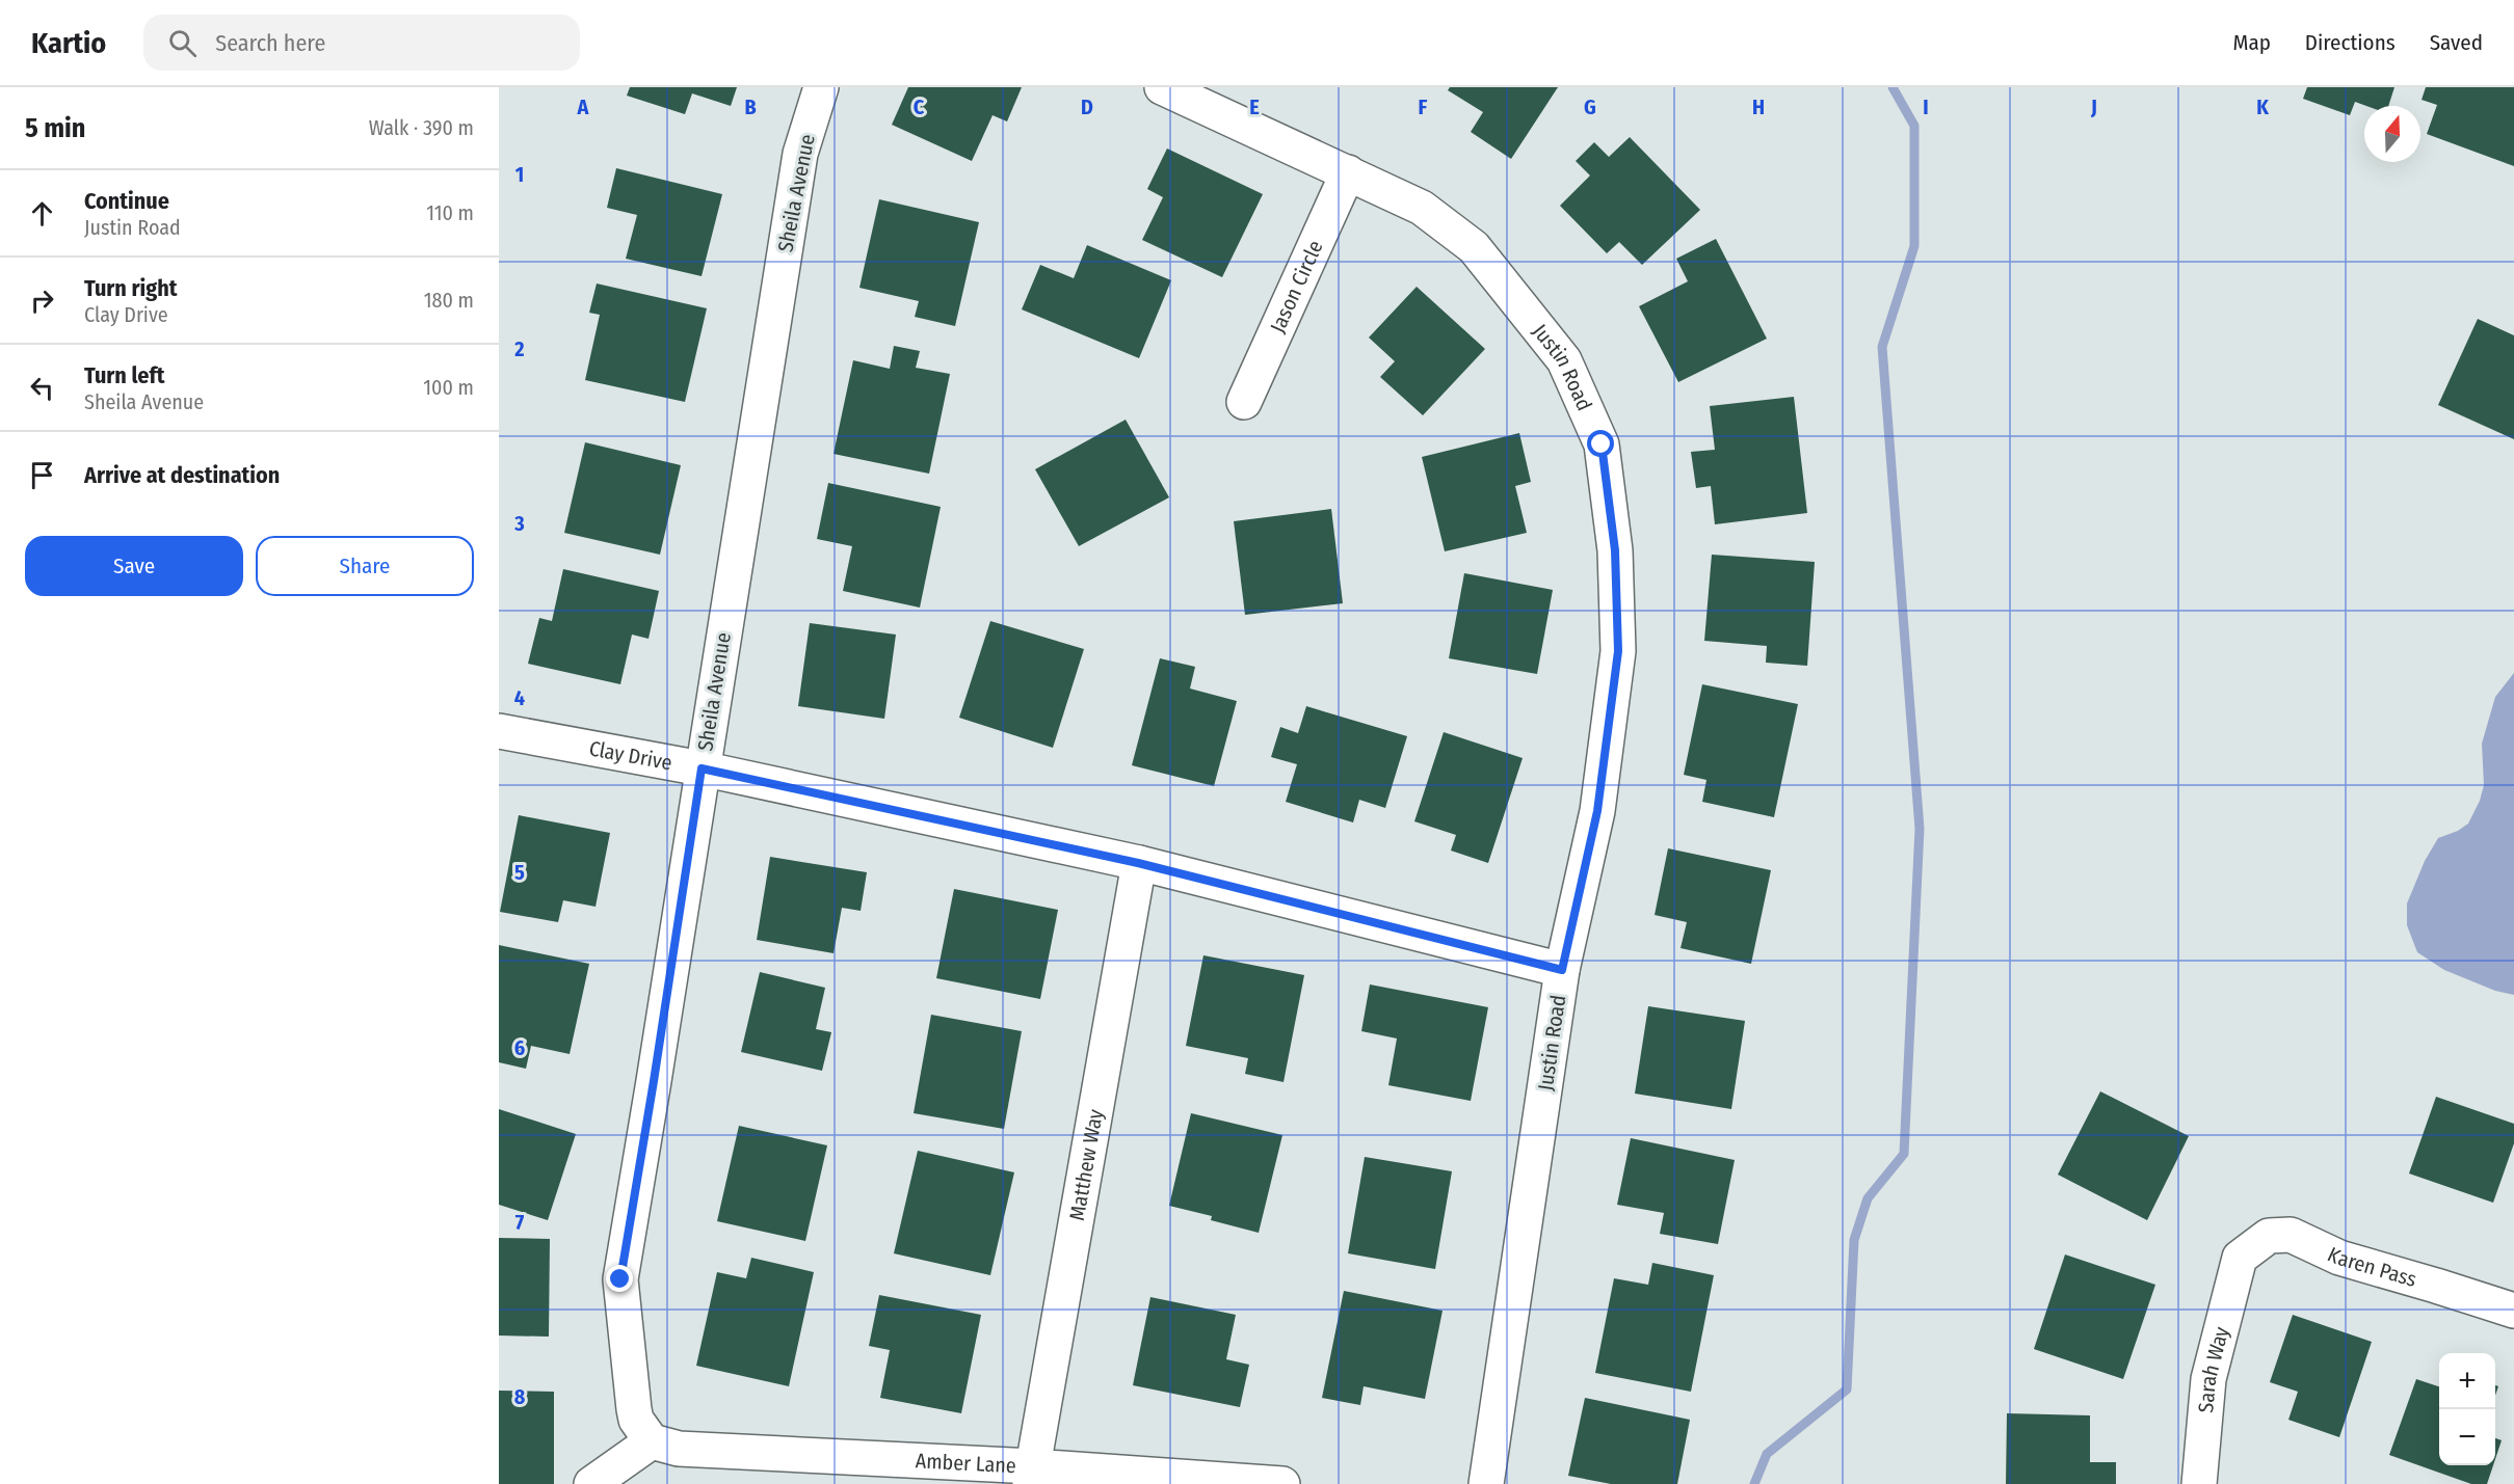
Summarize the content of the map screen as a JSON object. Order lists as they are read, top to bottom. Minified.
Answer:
{"streets":{"street":["Sheila Avenue","Jason Circle","Justin Road","Clay Drive","Matthew Way","Karen Pass","Sarah Way","Amber Lane"]},"crossings":[["Sheila Avenue","Clay Drive"],["Sheila Avenue","Amber Lane"],["Jason Circle","Justin Road"],["Justin Road","Clay Drive"],["Clay Drive","Matthew Way"],["Matthew Way","Amber Lane"],["Karen Pass","Sarah Way"]],"north":"top","page":{"header":"Kartio","search":"Search here","nav":["Map","Directions","Saved"],"heading":["5 min","Walk · 390 m"],"list":[["Continue","Justin Road","110 m"],["Turn right","Clay Drive","180 m"],["Turn left","Sheila Avenue","100 m"],"Arrive at destination"],"buttons":["Save","Share"],"map_buttons":["+","−"]},"grid":{"columns":["A","B","C","D","E","F","G","H","I","J","K"],"rows":["1","2","3","4","5","6","7","8"]}}
